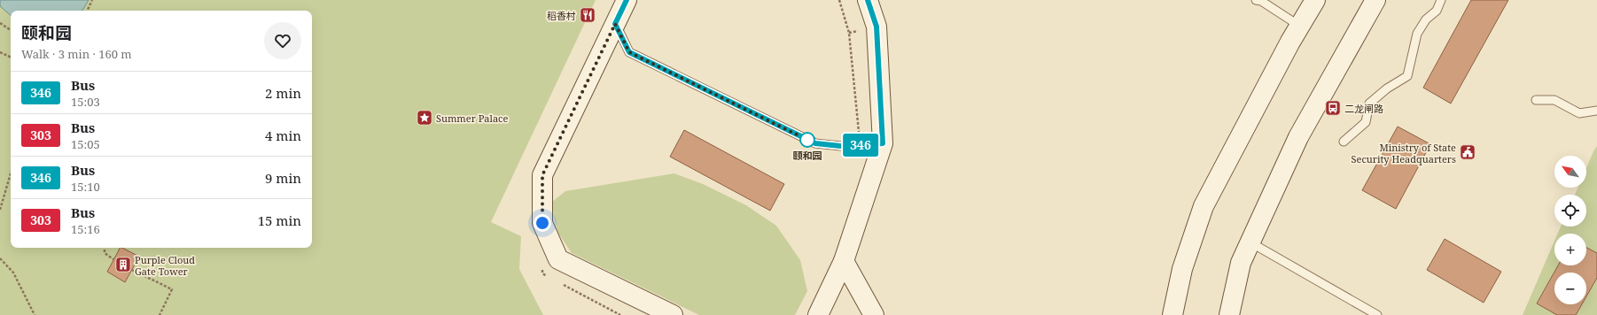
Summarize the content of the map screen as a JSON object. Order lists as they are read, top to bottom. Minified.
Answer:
{"places":{"restaurant":["稻香村"],"bus stop":["二龙闸路"],"place":["Summer Palace"],"other":["颐和园"],"public building":["Ministry of State Security Headquarters"],"building":["Purple Cloud Gate Tower"]},"lines":["bus line 346"],"north":"top left","page":{"on_map":"346","heading":["颐和园","Walk · 3 min · 160 m"],"list":[{"mark":"346","name":"Bus","note":"15:03","value":"2 min"},{"mark":"303","name":"Bus","note":"15:05","value":"4 min"},{"mark":"346","name":"Bus","note":"15:10","value":"9 min"},{"mark":"303","name":"Bus","note":"15:16","value":"15 min"}],"map_buttons":["+","−"]}}
